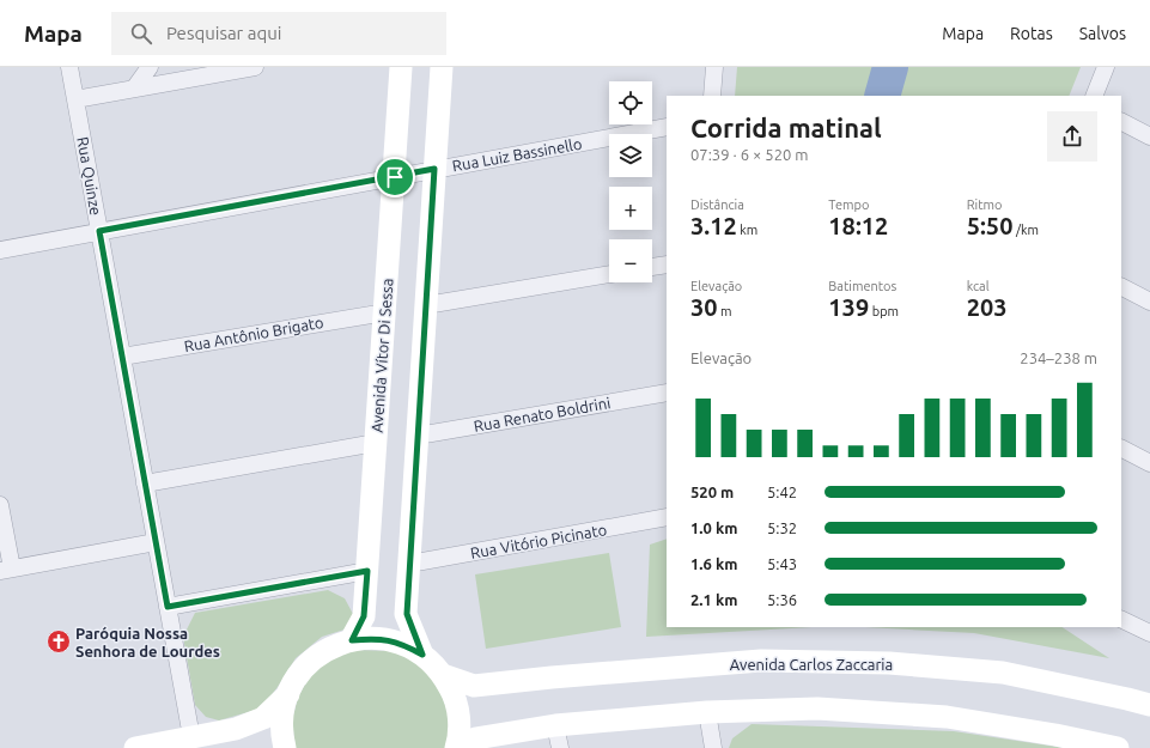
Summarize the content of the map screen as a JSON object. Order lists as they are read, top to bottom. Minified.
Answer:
{"streets":{"street":["Rua Luiz Bassinello","Rua Quinze","Rua Antônio Brigato","Avenida Vítor Di Sessa","Rua Renato Boldrini","Rua Vitório Picinato","Avenida Carlos Zaccaria"]},"crossings":[["Rua Luiz Bassinello","Rua Quinze"],["Rua Luiz Bassinello","Avenida Vítor Di Sessa"],["Rua Quinze","Rua Antônio Brigato"],["Rua Antônio Brigato","Avenida Vítor Di Sessa"]],"places":{"church":["Paróquia Nossa Senhora de Lourdes"]},"page":{"header":"Mapa","search":"Pesquisar aqui","nav":["Mapa","Rotas","Salvos"],"map_buttons":["+","−"],"heading":["Corrida matinal","07:39 · 6 × 520 m"],"stats":[["Distância","3.12 km"],["Tempo","18:12"],["Ritmo","5:50 /km"],["Elevação","30 m"],["Batimentos","139 bpm"],["kcal","203"]],"chart":["Elevação","234–238 m"],"list":[{"name":"520 m","note":"5:42"},{"name":"1.0 km","note":"5:32"},{"name":"1.6 km","note":"5:43"},{"name":"2.1 km","note":"5:36"}]}}
